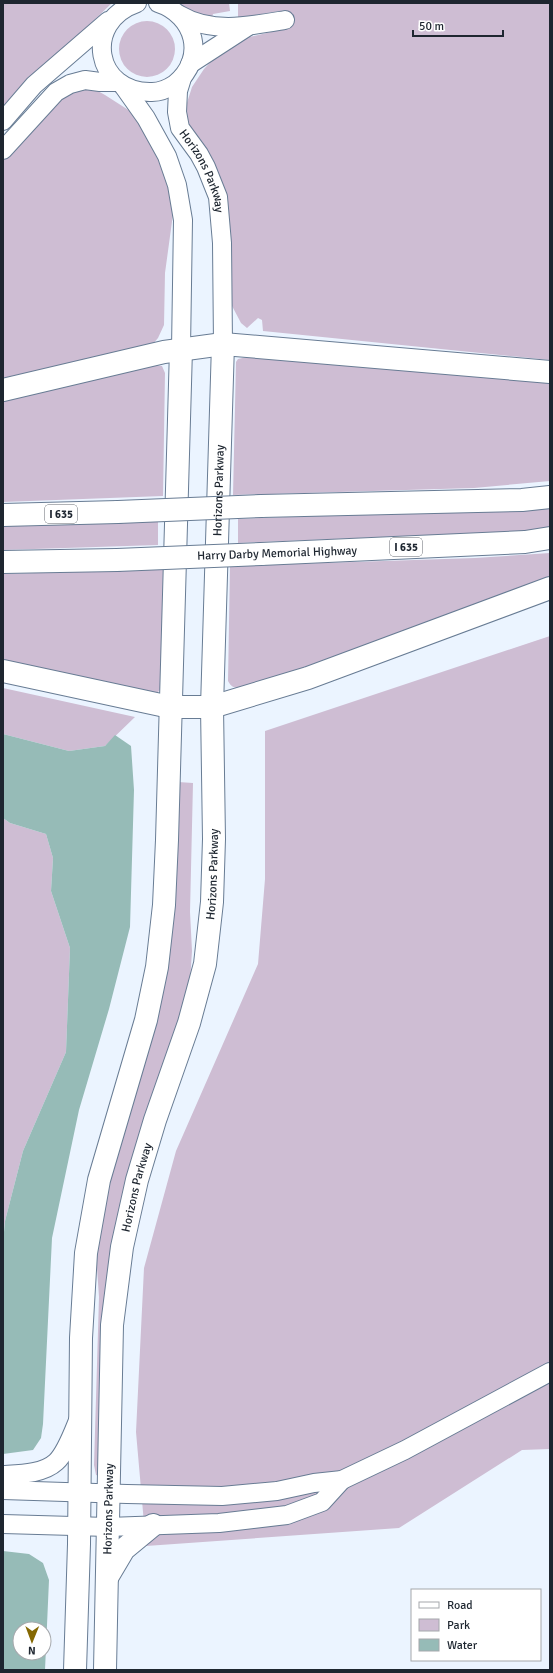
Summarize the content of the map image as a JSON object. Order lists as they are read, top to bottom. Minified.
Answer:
{"streets":{"main road":["Horizons Parkway","I 635","Harry Darby Memorial Highway"]},"legend":["Road","Park","Water"],"scale_bar":"50 m","north":"bottom"}
